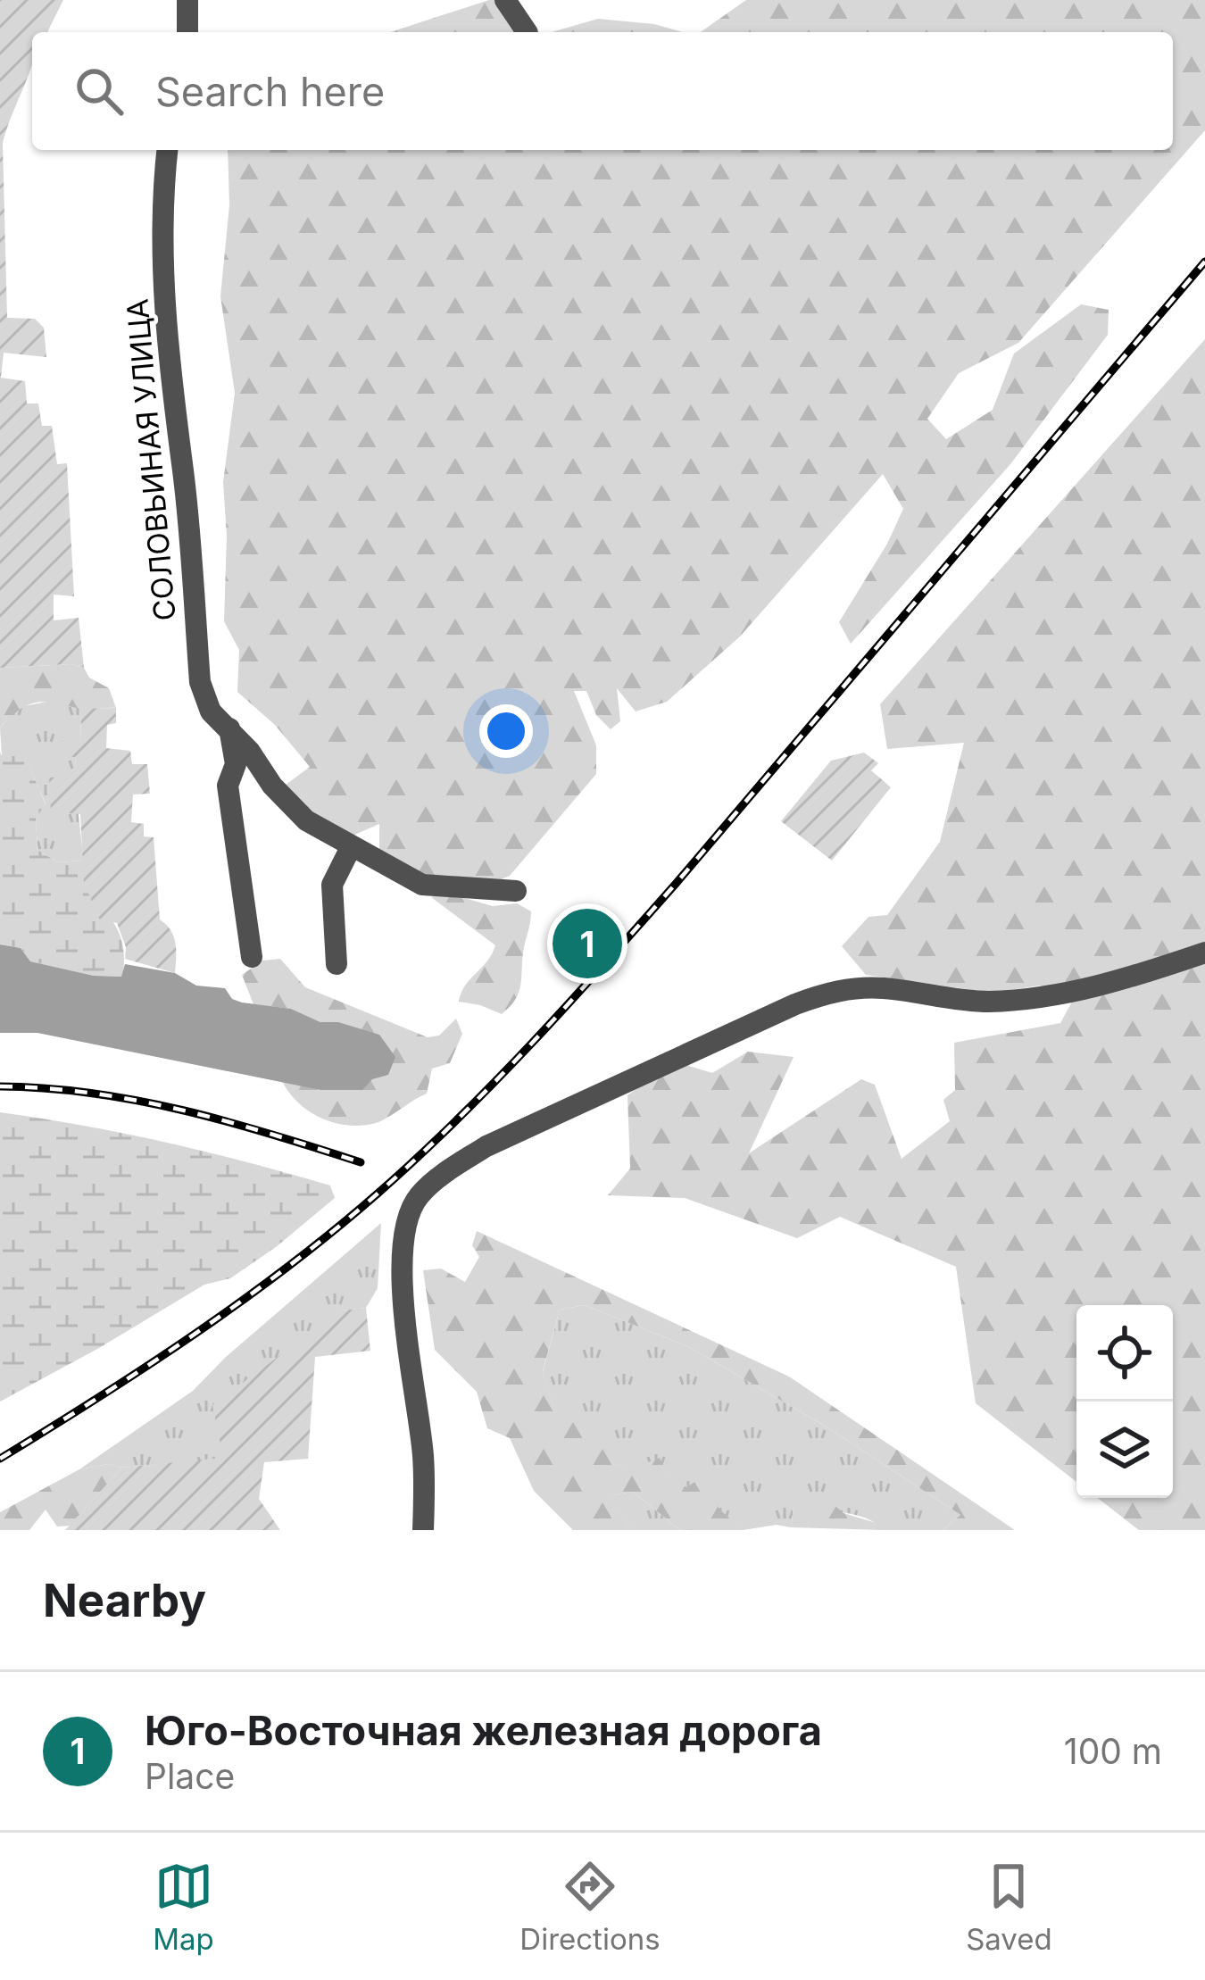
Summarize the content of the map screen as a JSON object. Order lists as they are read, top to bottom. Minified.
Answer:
{"streets":{"street":["СОЛОВЬИНАЯ УЛИЦА"]},"page":{"search":"Search here","pins":"1","heading":"Nearby","list":[{"mark":"1","name":"Юго-Восточная железная дорога","note":"Place","value":"100 m"}],"nav":["Map","Directions","Saved"]}}
